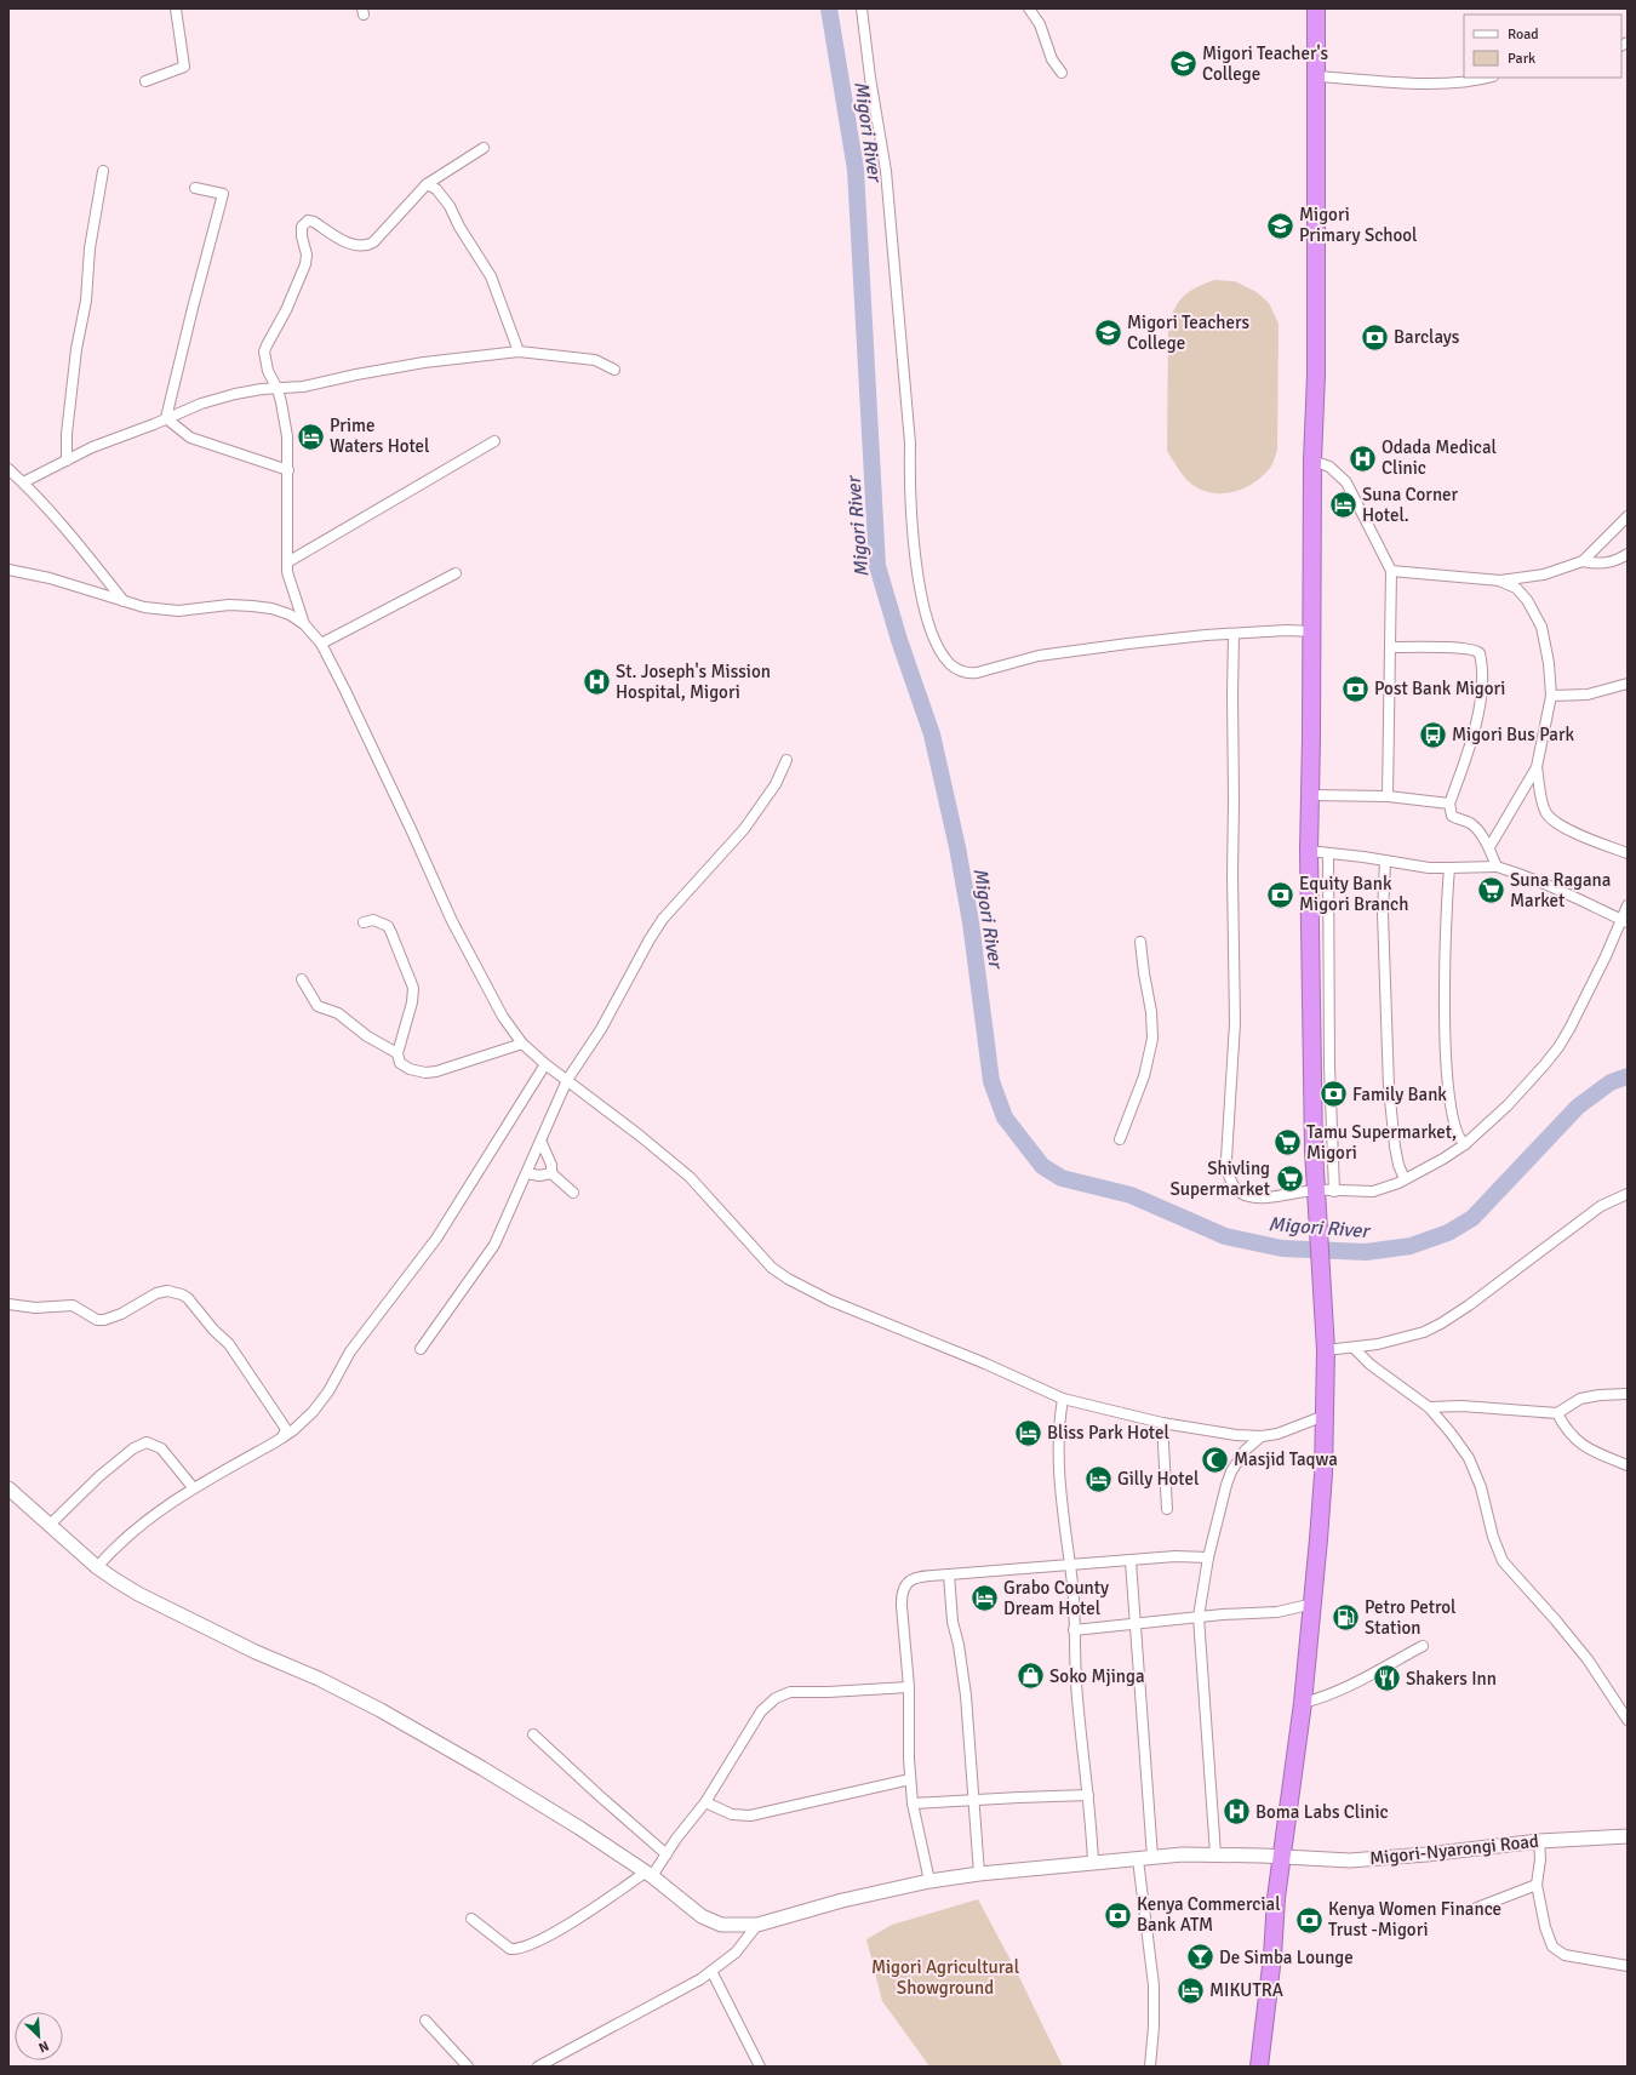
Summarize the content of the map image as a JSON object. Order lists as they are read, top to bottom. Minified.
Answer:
{"streets":{"street":["Migori-Nyarongi Road"]},"water":["Migori River"],"parks":["Migori Agricultural Showground"],"places":{"school or university":["Migori Teacher's College","Migori Primary School","Migori Teachers College"],"bank":["Barclays","Post Bank Migori","Equity Bank Migori Branch","Family Bank","Kenya Commercial Bank ATM","Kenya Women Finance Trust -Migori"],"hotel":["Prime Waters Hotel","Suna Corner Hotel.","Bliss Park Hotel","Gilly Hotel","Grabo County Dream Hotel","MIKUTRA"],"hospital":["Odada Medical Clinic","St. Joseph's Mission Hospital, Migori","Boma Labs Clinic"],"bus stop":["Migori Bus Park"],"supermarket":["Suna Ragana Market","Tamu Supermarket, Migori","Shivling Supermarket"],"mosque":["Masjid Taqwa"],"fuel station":["Petro Petrol Station"],"shop":["Soko Mjinga"],"restaurant":["Shakers Inn"],"bar":["De Simba Lounge"]},"legend":["Road","Park"],"north":"bottom right"}
